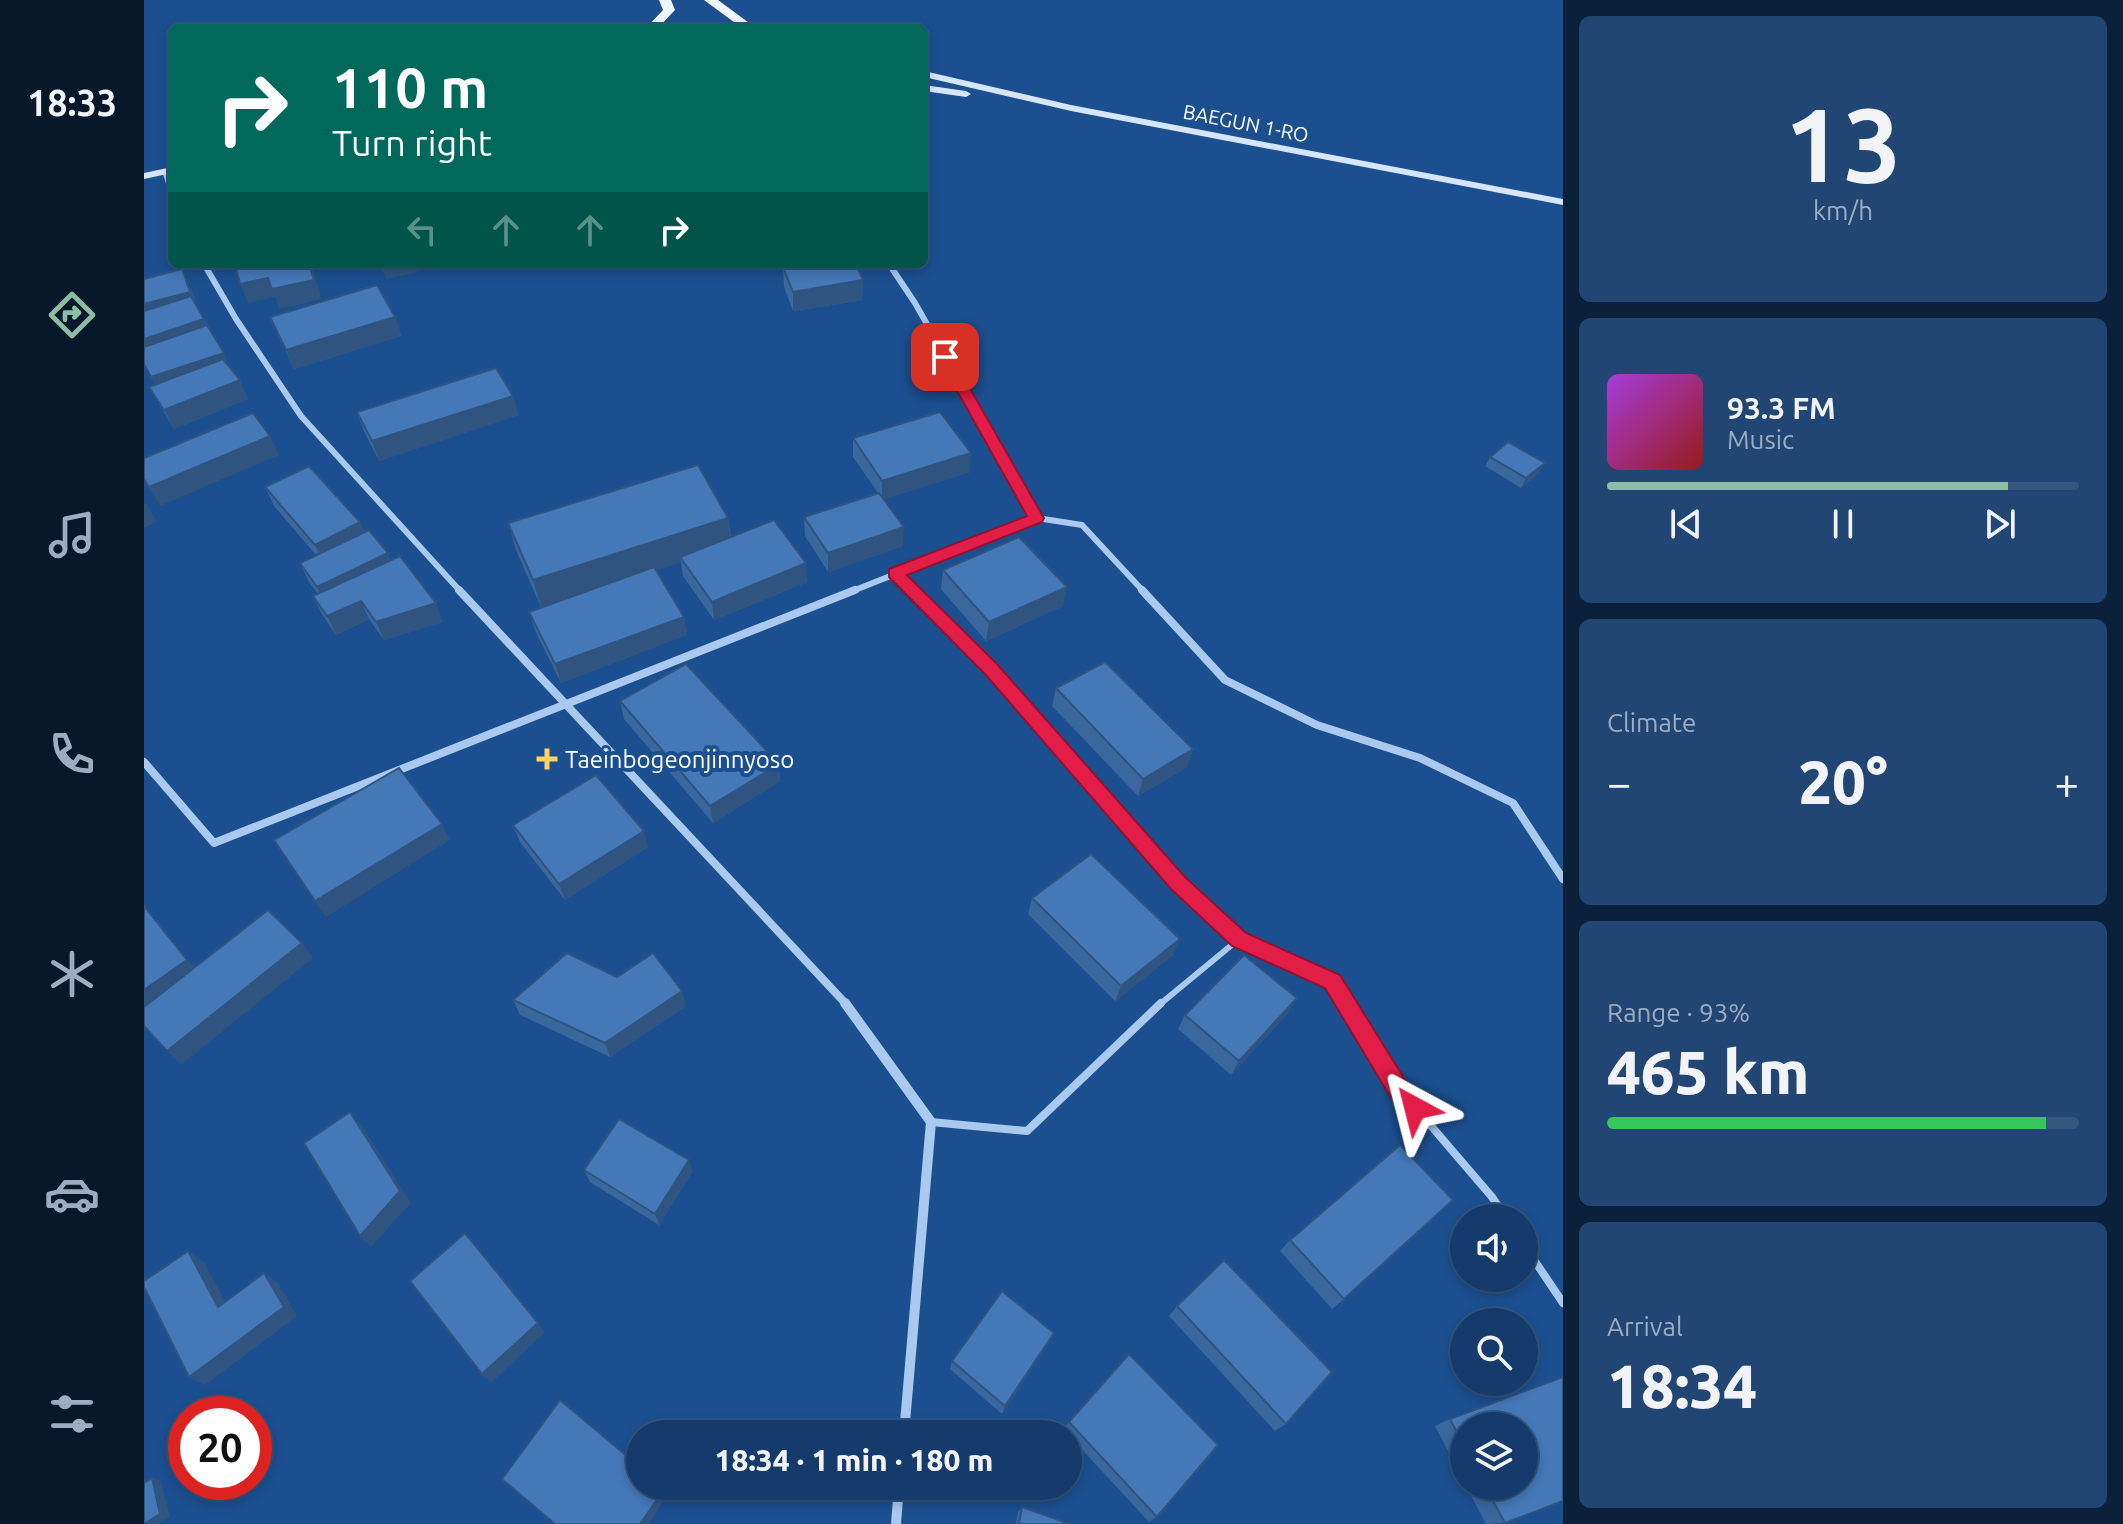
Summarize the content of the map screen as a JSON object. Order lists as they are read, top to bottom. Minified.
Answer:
{"streets":{"main road":["BAEGUN 1-RO"]},"places":{"health":["Taeinbogeonjinnyoso"]},"page":{"tabs":"18:33","tile":[["13","km/h"],"Climate",["Range · 93%","465 km"],["Arrival","18:34"]],"turn":["110 m","Turn right"],"song":["93.3 FM","Music"],"heat":["−","20°","+"],"limit":"20","trip":"18:34 · 1 min · 180 m"}}
